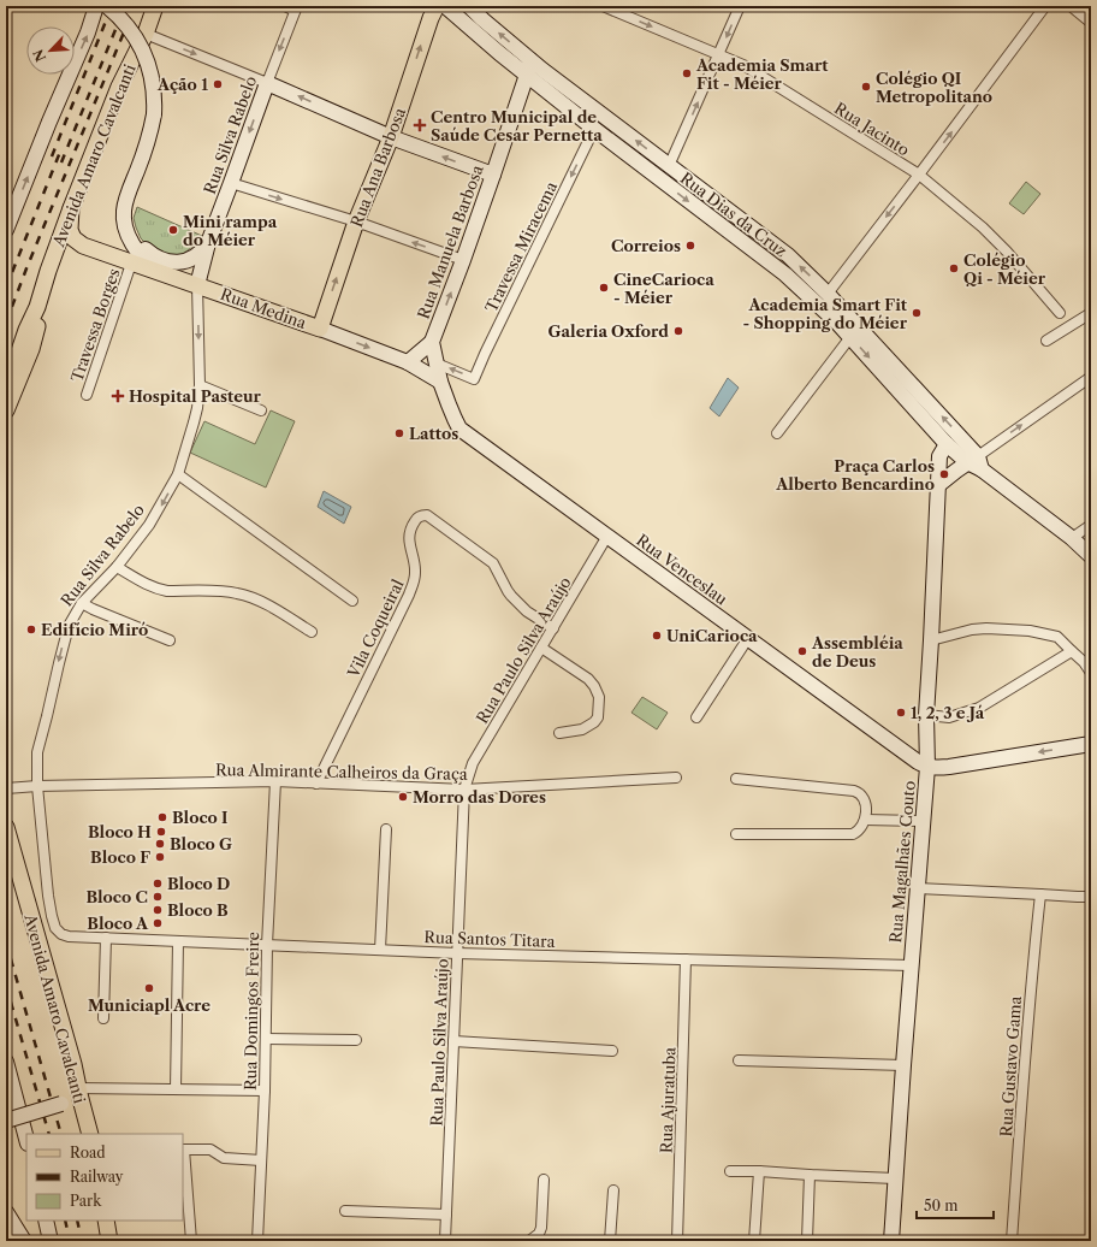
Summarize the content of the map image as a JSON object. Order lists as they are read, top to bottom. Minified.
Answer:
{"streets":{"main road":["Avenida Amaro Cavalcanti","Rua Ana Barbosa","Rua Medina"],"street":["Rua Jacinto","Rua Silva Rabelo","Rua Dias da Cruz","Rua Manuela Barbosa","Travessa Miracema","Travessa Borges","Rua Venceslau","Vila Coqueiral","Rua Paulo Silva Araújo","Rua Almirante Calheiros da Graça","Rua Magalhães Couto","Rua Santos Titara","Rua Domingos Freire","Rua Gustavo Gama","Rua Ajuratuba"]},"crossings":[["Rua Silva Rabelo","Rua Medina"],["Rua Silva Rabelo","Rua Almirante Calheiros da Graça"],["Rua Silva Rabelo","Rua Santos Titara"],["Rua Ana Barbosa","Rua Medina"],["Rua Dias da Cruz","Rua Manuela Barbosa"],["Rua Dias da Cruz","Travessa Miracema"],["Rua Dias da Cruz","Rua Magalhães Couto"],["Rua Manuela Barbosa","Travessa Miracema"],["Rua Manuela Barbosa","Rua Medina"],["Rua Manuela Barbosa","Rua Venceslau"],["Rua Medina","Travessa Borges"],["Rua Medina","Rua Venceslau"],["Rua Venceslau","Rua Paulo Silva Araújo"],["Rua Venceslau","Rua Magalhães Couto"],["Vila Coqueiral","Rua Paulo Silva Araújo"],["Vila Coqueiral","Rua Almirante Calheiros da Graça"],["Rua Paulo Silva Araújo","Rua Almirante Calheiros da Graça"],["Rua Paulo Silva Araújo","Rua Santos Titara"],["Rua Almirante Calheiros da Graça","Rua Domingos Freire"],["Rua Magalhães Couto","Rua Santos Titara"],["Rua Santos Titara","Rua Domingos Freire"],["Rua Santos Titara","Rua Ajuratuba"]],"one_way":["Rua Silva Rabelo","Rua Ana Barbosa","Travessa Miracema"],"places":{"other":["Academia Smart Fit - Méier","Ação 1","Colégio QI Metropolitano","Mini rampa do Méier","Correios","Colégio Qi - Méier","CineCarioca - Méier","Academia Smart Fit - Shopping do Méier","Galeria Oxford","Lattos","Praça Carlos Alberto Bencardino","Edifício Miró","UniCarioca","Assembléia de Deus","1, 2, 3 e Já","Morro das Dores","Bloco I","Bloco H","Bloco G","Bloco F","Bloco D","Bloco C","Bloco B","Bloco A","Municiapl Acre"],"health":["Centro Municipal de Saúde Cesar Pernetta","Hospital Pasteur"]},"legend":["Road","Railway","Park"],"scale_bar":"50 m","north":"bottom left"}
